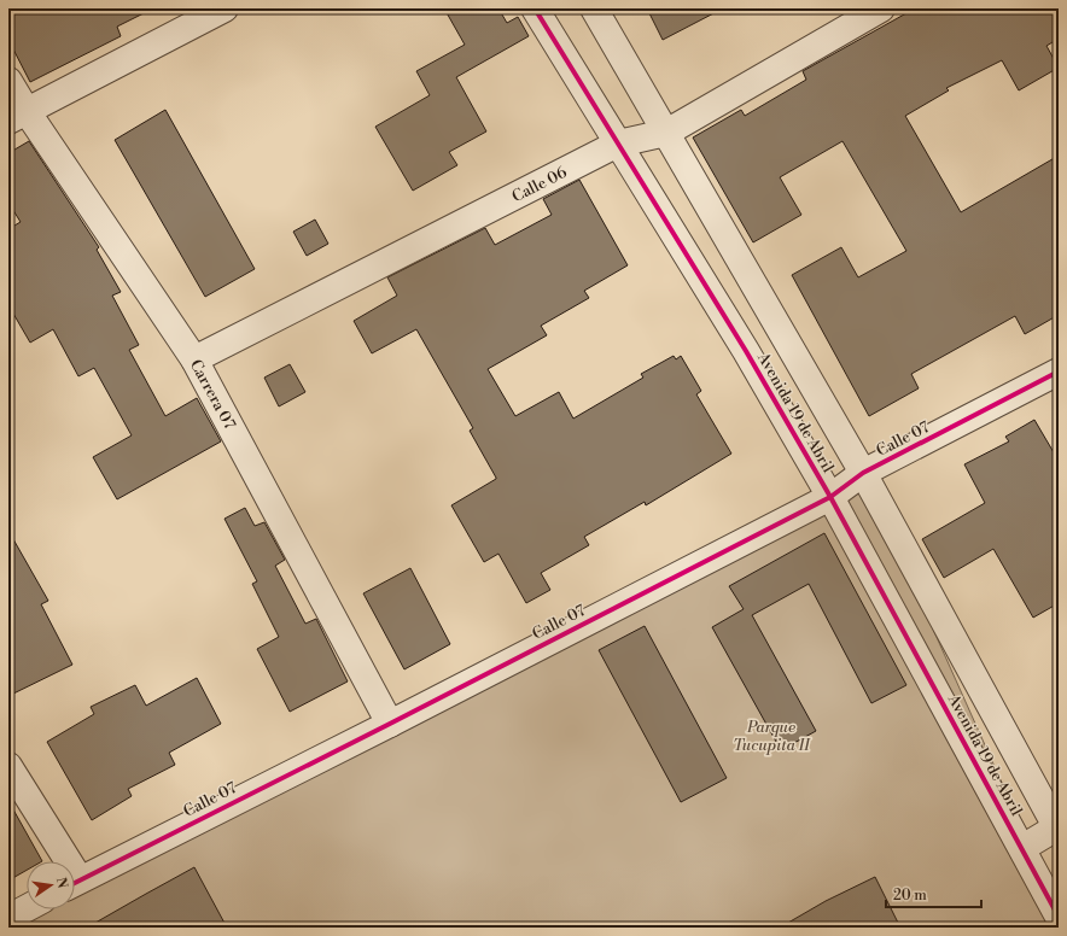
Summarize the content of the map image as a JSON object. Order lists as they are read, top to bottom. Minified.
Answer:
{"streets":{"street":["Calle 06","Carrera 07","Avenida 19 de Abril","Calle 07"]},"crossings":[["Calle 06","Carrera 07"],["Calle 06","Avenida 19 de Abril"],["Carrera 07","Calle 07"],["Avenida 19 de Abril","Calle 07"]],"parks":["Parque Tucupita II"],"scale_bar":"20 m","north":"right"}
